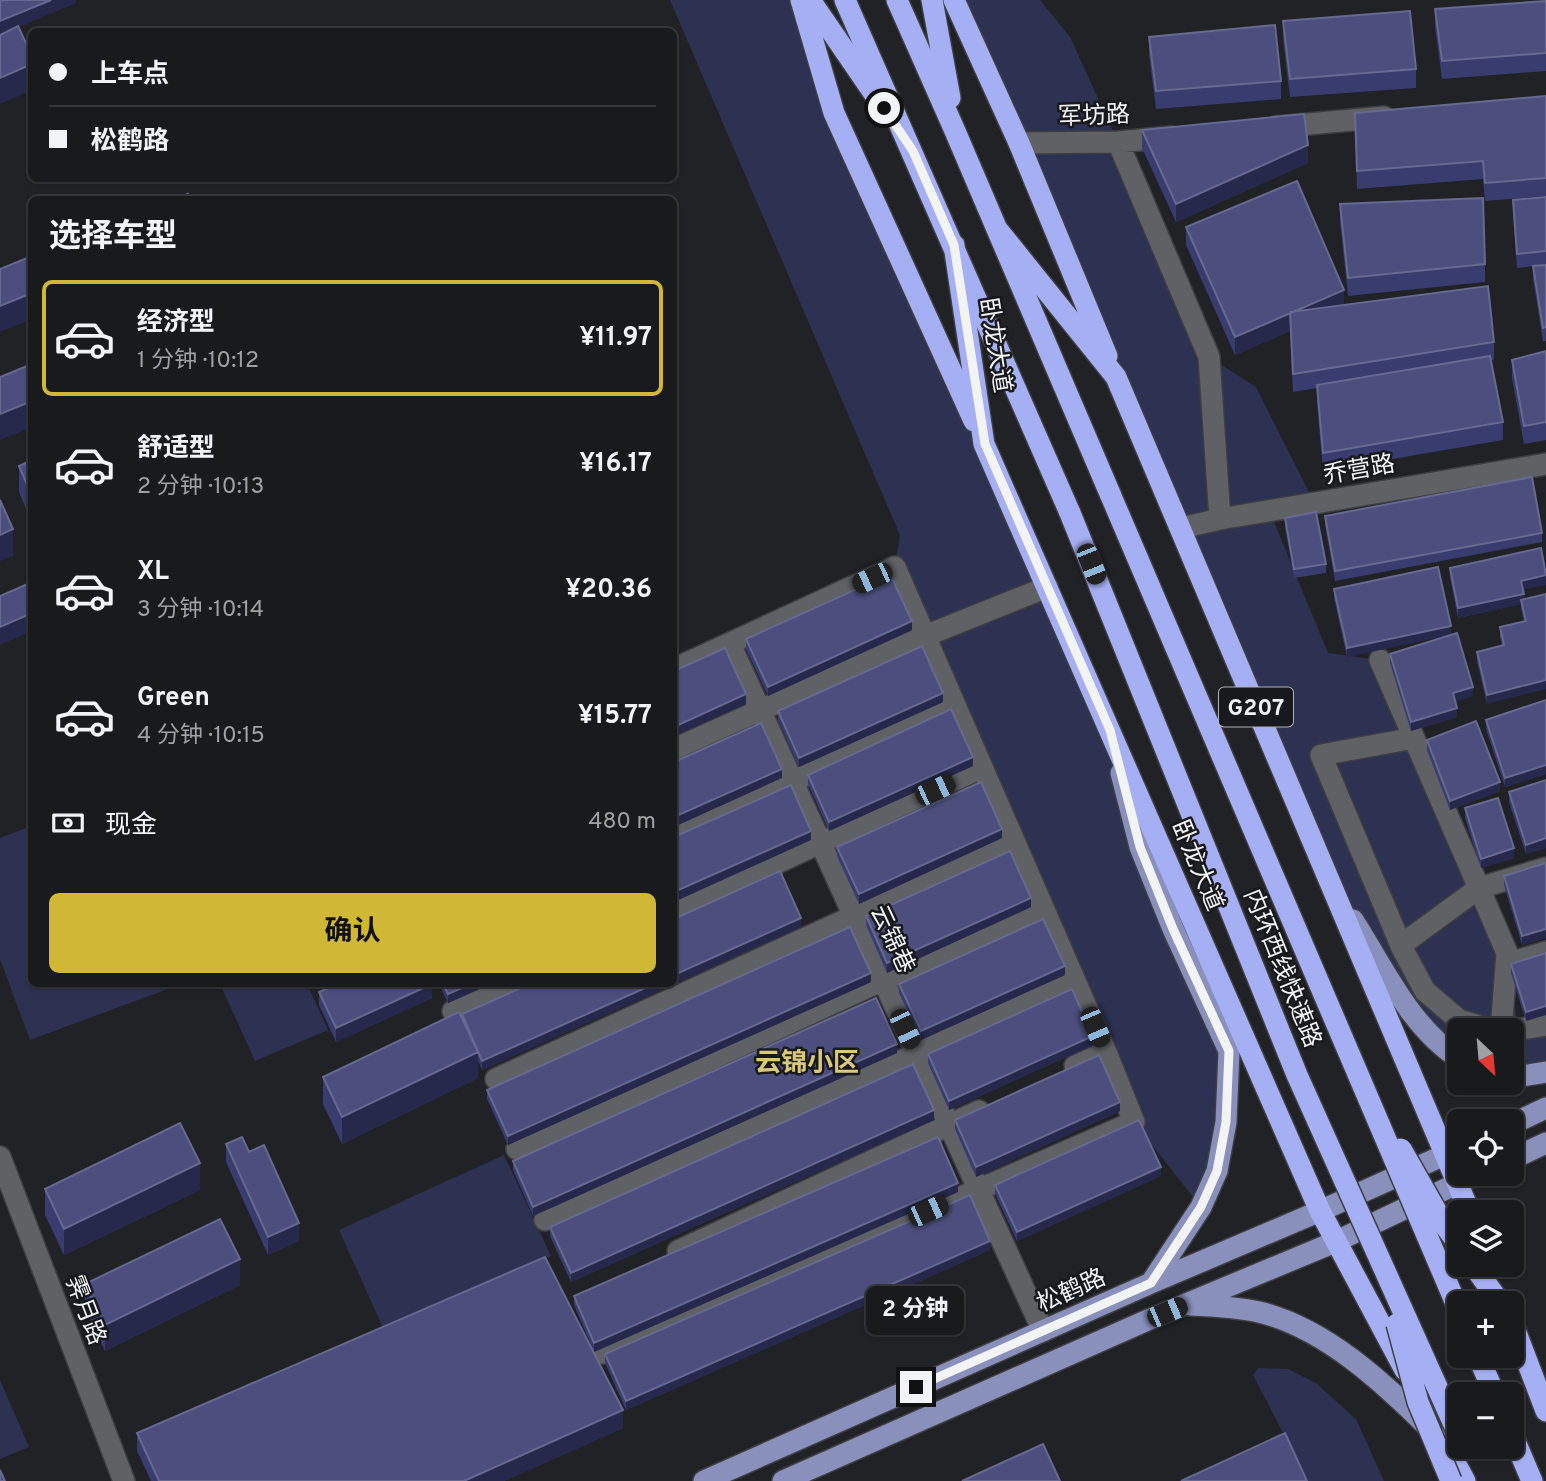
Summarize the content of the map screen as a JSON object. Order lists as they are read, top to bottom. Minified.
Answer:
{"streets":{"highway":["卧龙大道","G207","内环西线快速路"],"main road":["松鹤路"],"street":["军坊路","乔营路","云锦巷","霁月路"]},"crossings":[["卧龙大道","乔营路"],["卧龙大道","内环西线快速路"],["卧龙大道","松鹤路"],["云锦巷","松鹤路"]],"districts":["云锦小区"],"north":"bottom right","page":{"banner":["上车点","松鹤路"],"heading":"选择车型","list":[{"name":"经济型","note":"1 分钟 · 10:12","value":"¥11.97"},{"name":"舒适型","note":"2 分钟 · 10:13","value":"¥16.17"},{"name":"XL","note":"3 分钟 · 10:14","value":"¥20.36"},{"name":"Green","note":"4 分钟 · 10:15","value":"¥15.77"}],"pay":["现金","480 m"],"buttons":"确认","map_buttons":["+","−"],"bubble":"2 分钟"}}
